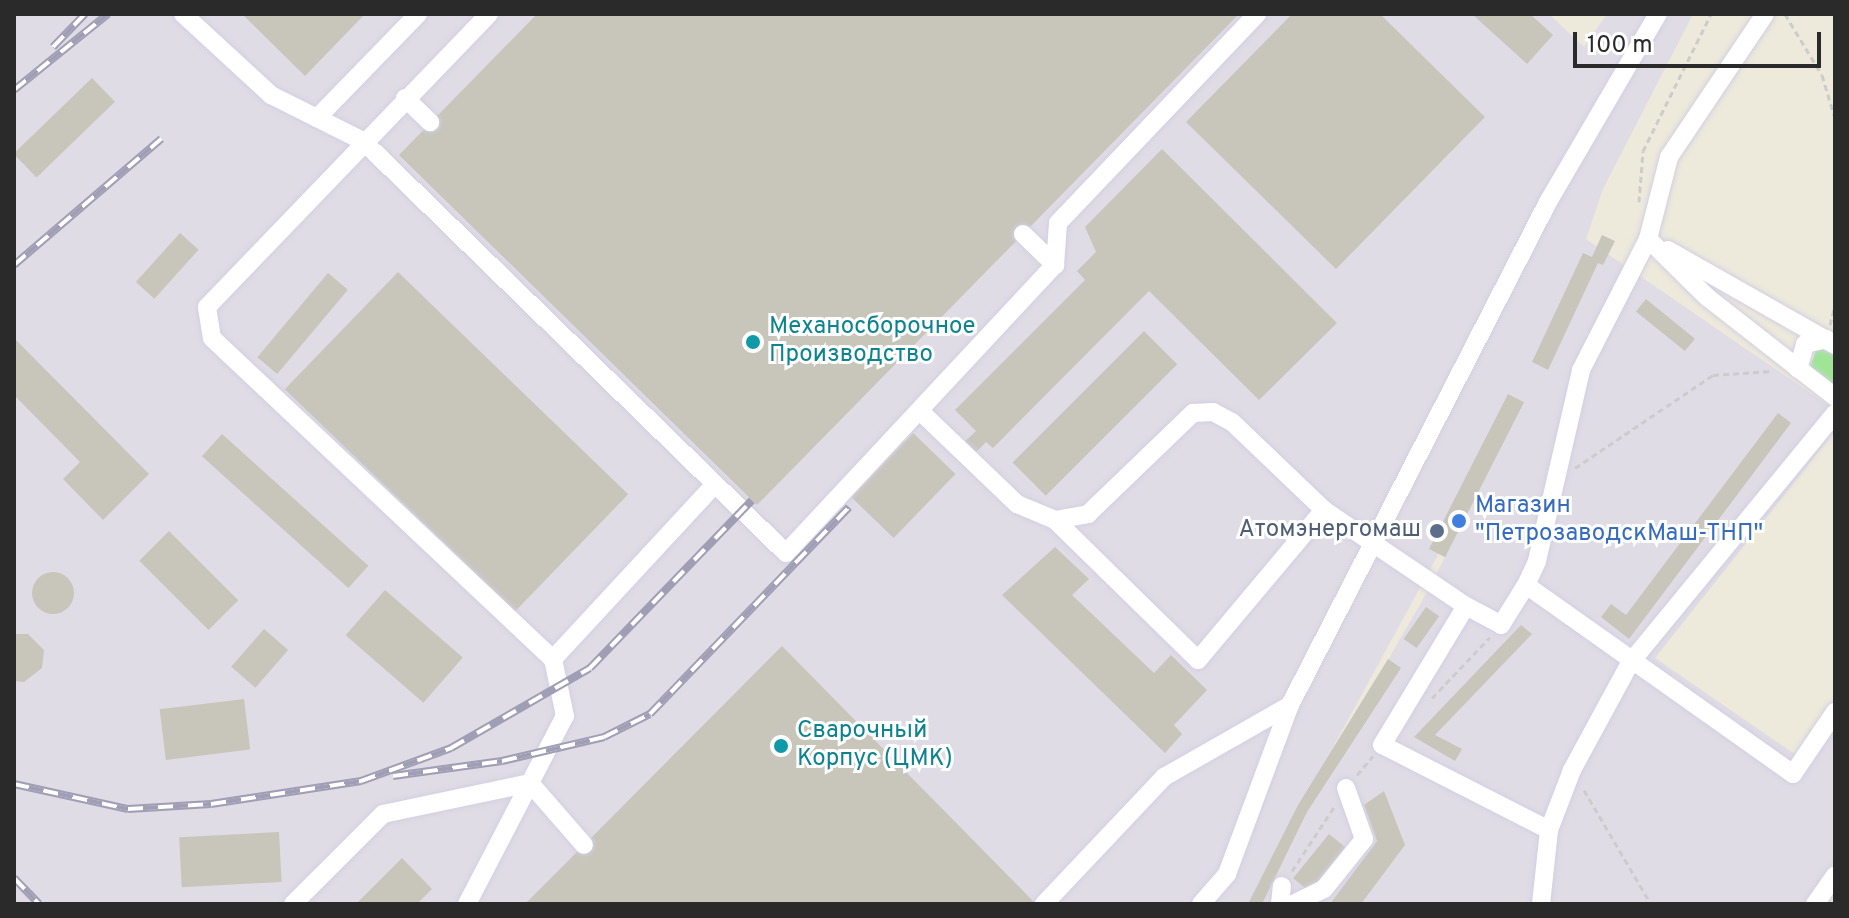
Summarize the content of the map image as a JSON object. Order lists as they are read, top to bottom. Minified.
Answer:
{"places":["Механосборочное Производство","Магазин \"ПетрозаводскМаш-ТНП\"","Атомэнергомаш","Сварочный Корпус (ЦМК)"],"scale_bar":"100 m"}
